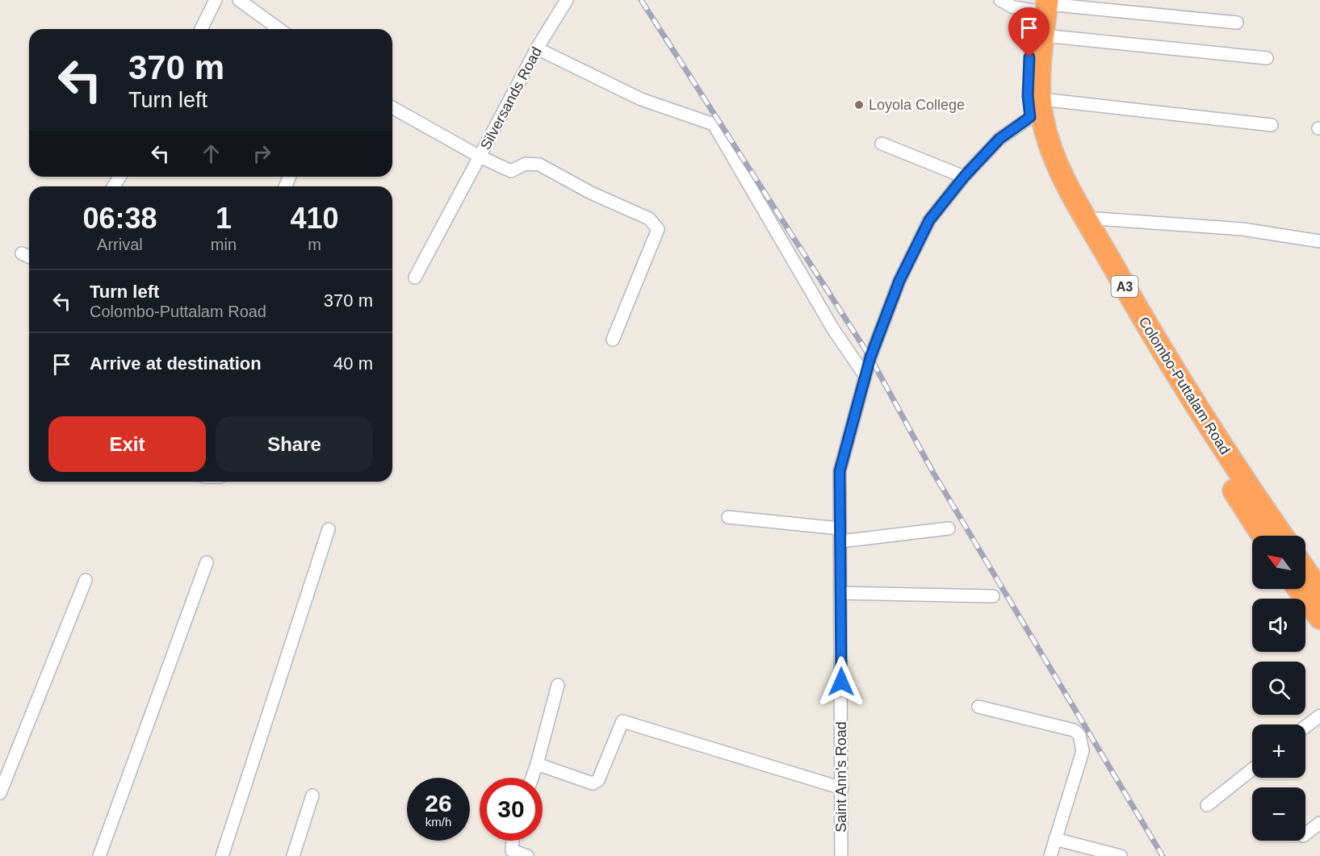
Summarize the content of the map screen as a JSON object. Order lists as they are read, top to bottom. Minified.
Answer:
{"streets":{"highway":["A3","Colombo-Puttalam Road"],"street":["Silversands Road","Saint Ann's Road"]},"crossings":[["Colombo-Puttalam Road","Saint Ann's Road"]],"places":["Loyola College"],"north":"top left","page":{"turn":["370 m","Turn left"],"eta":["06:38","Arrival","1","min","410","m"],"list":[{"name":"Turn left","note":"Colombo-Puttalam Road","value":"370 m"},{"name":"Arrive at destination","value":"40 m"}],"buttons":["Exit","Share"],"map_buttons":["+","−"],"speed":"26 km/h","limit":"30"}}
